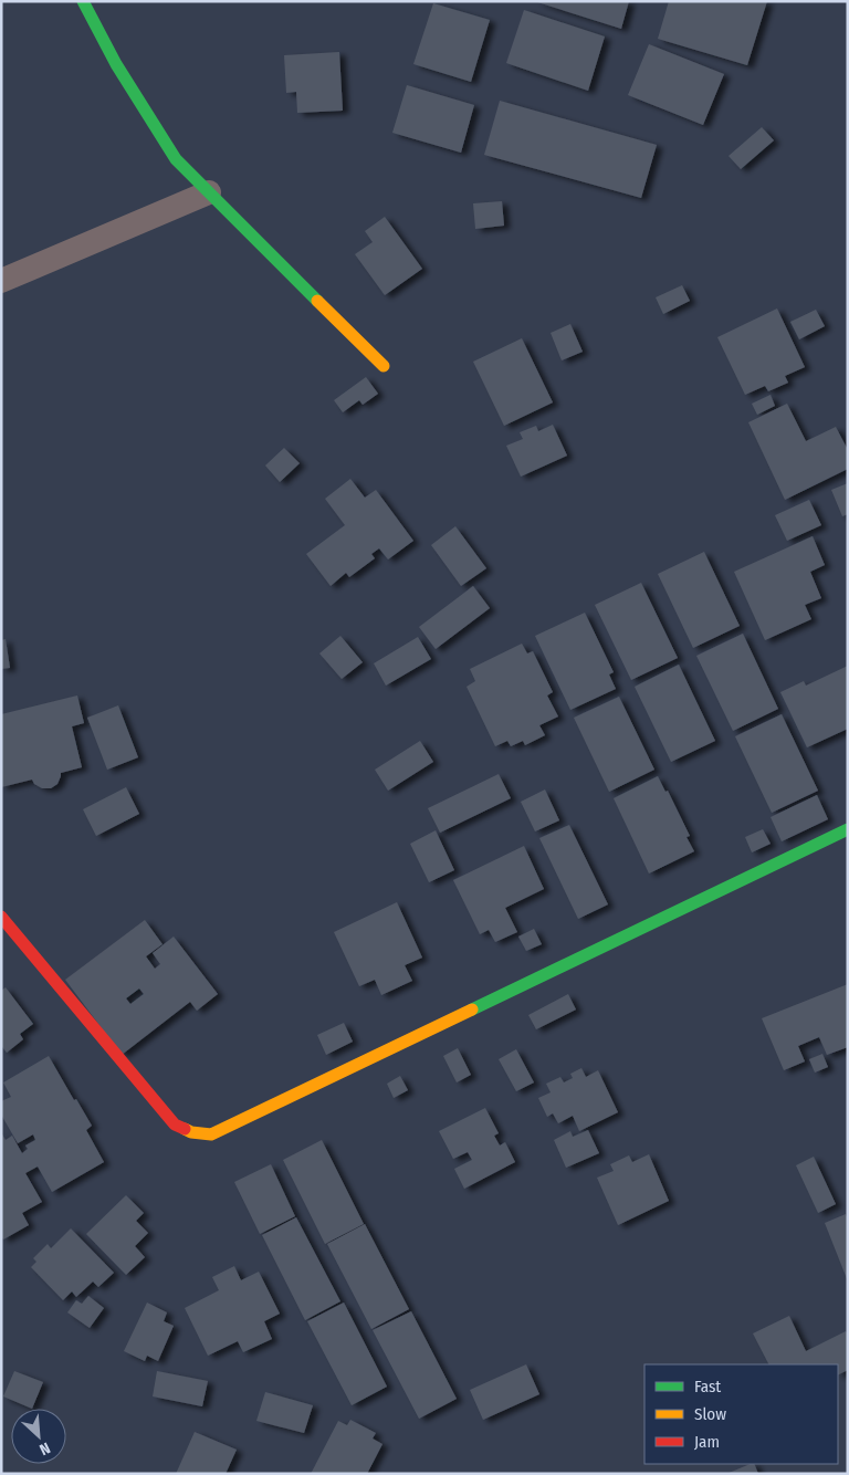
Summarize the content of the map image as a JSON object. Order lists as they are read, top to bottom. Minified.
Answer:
{"legend":["Fast","Slow","Jam"],"north":"bottom right"}
